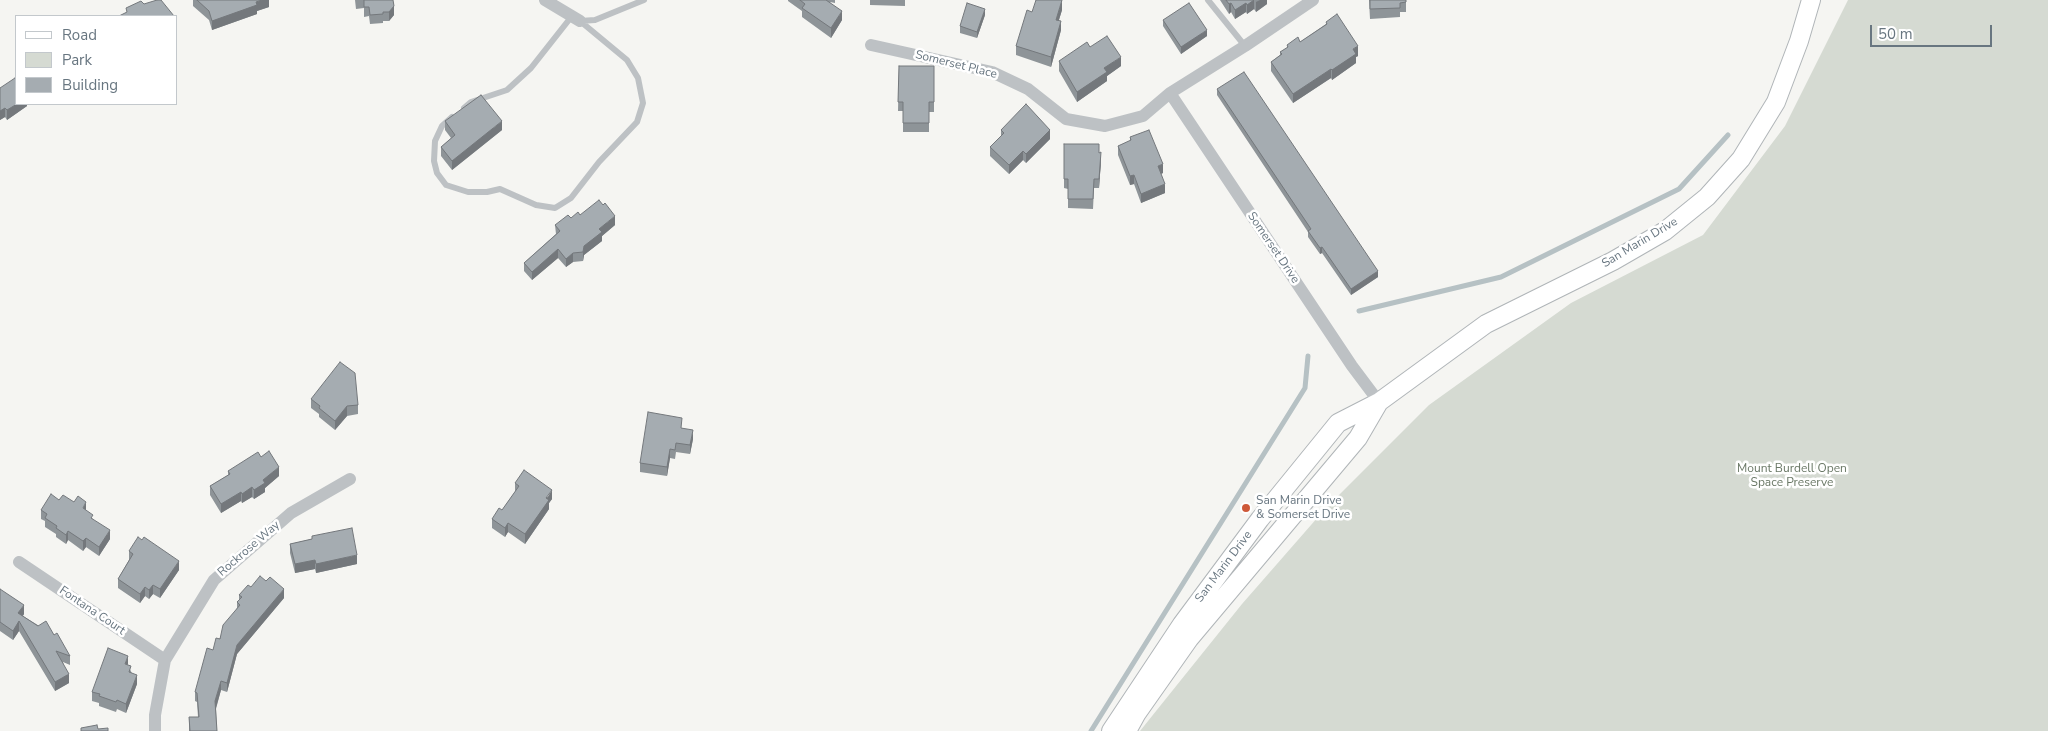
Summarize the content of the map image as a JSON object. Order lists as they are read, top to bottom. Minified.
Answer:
{"streets":{"main road":["San Marin Drive"],"street":["Somerset Place","Somerset Drive","Rockrose Way","Fontana Court"]},"crossings":[["Somerset Place","Somerset Drive"],["San Marin Drive","Somerset Drive"],["Rockrose Way","Fontana Court"]],"parks":["Mount Burdell Open Space Preserve"],"places":["San Marin Drive & Somerset Drive"],"legend":["Road","Park","Building"],"scale_bar":"50 m"}
